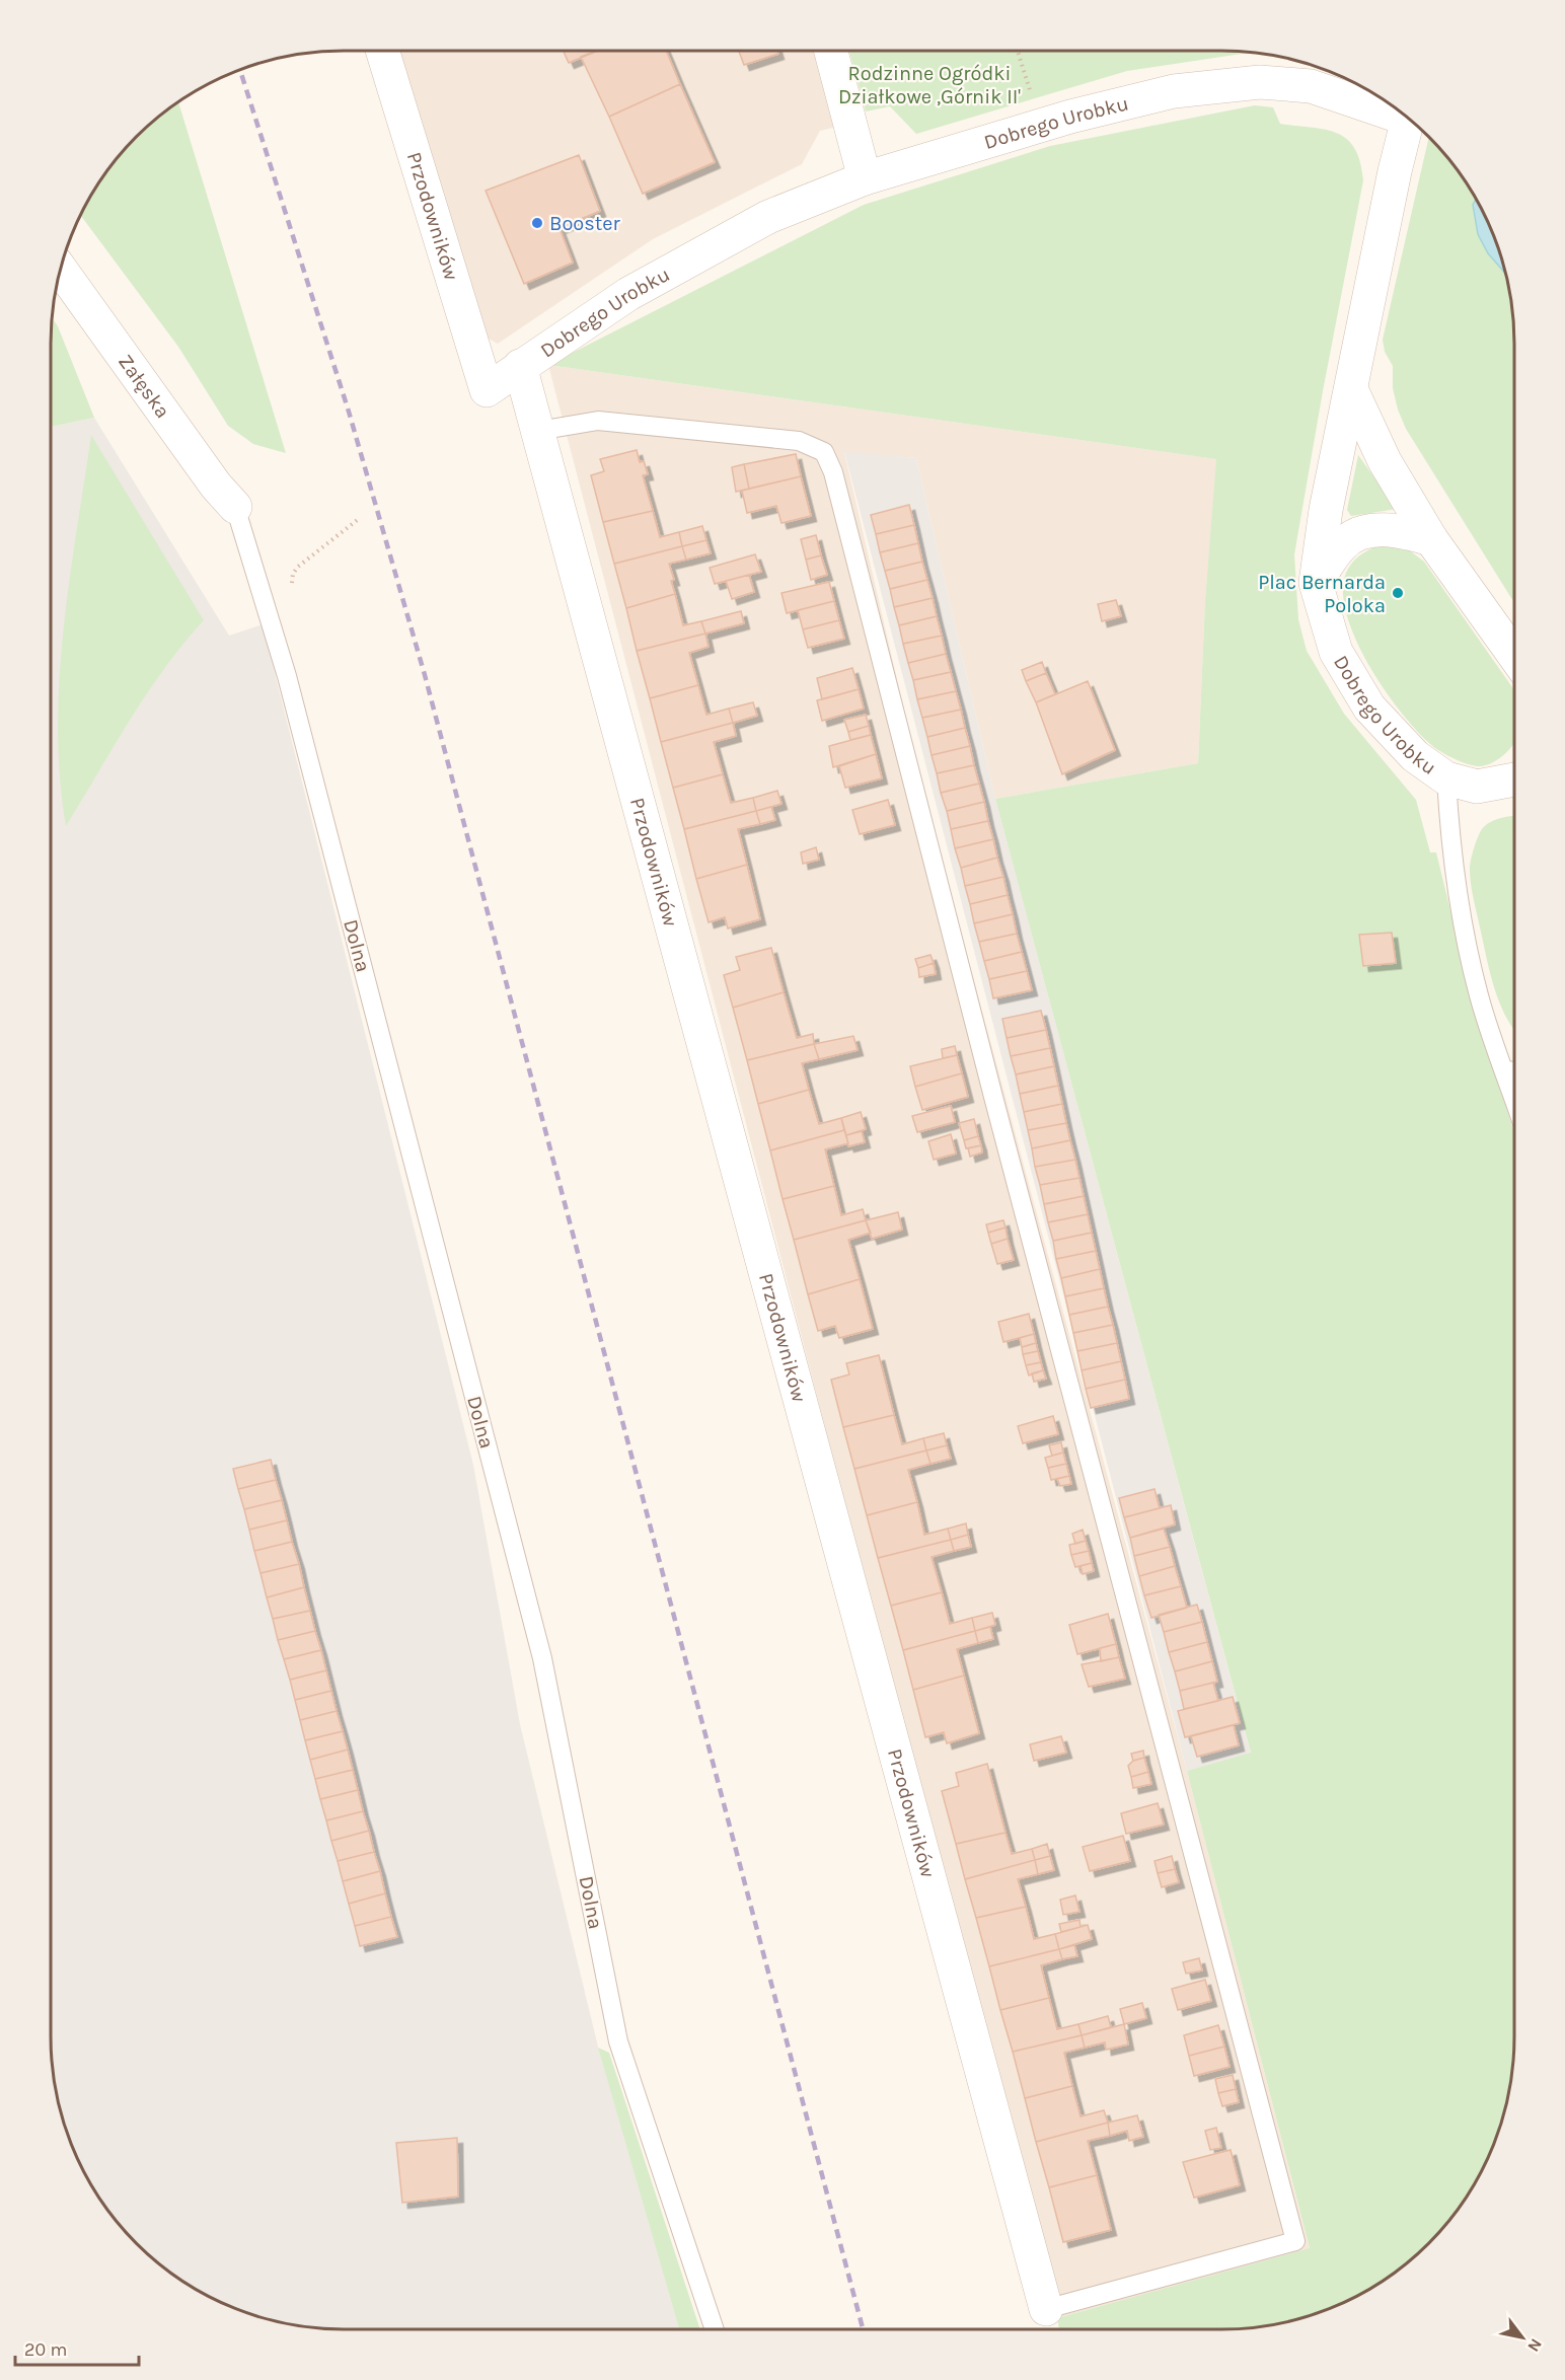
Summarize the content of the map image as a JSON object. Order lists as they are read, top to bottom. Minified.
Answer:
{"streets":{"street":["Dobrego Urobku","Przodowników","Załęska"],"lane":["Dolna"]},"crossings":[["Dobrego Urobku","Przodowników"],["Załęska","Dolna"]],"parks":["Rodzinne Ogródki Działkowe ,Górnik II'"],"places":["Booster","Plac Bernarda Poloka"],"scale_bar":"20 m","north":"bottom right"}
